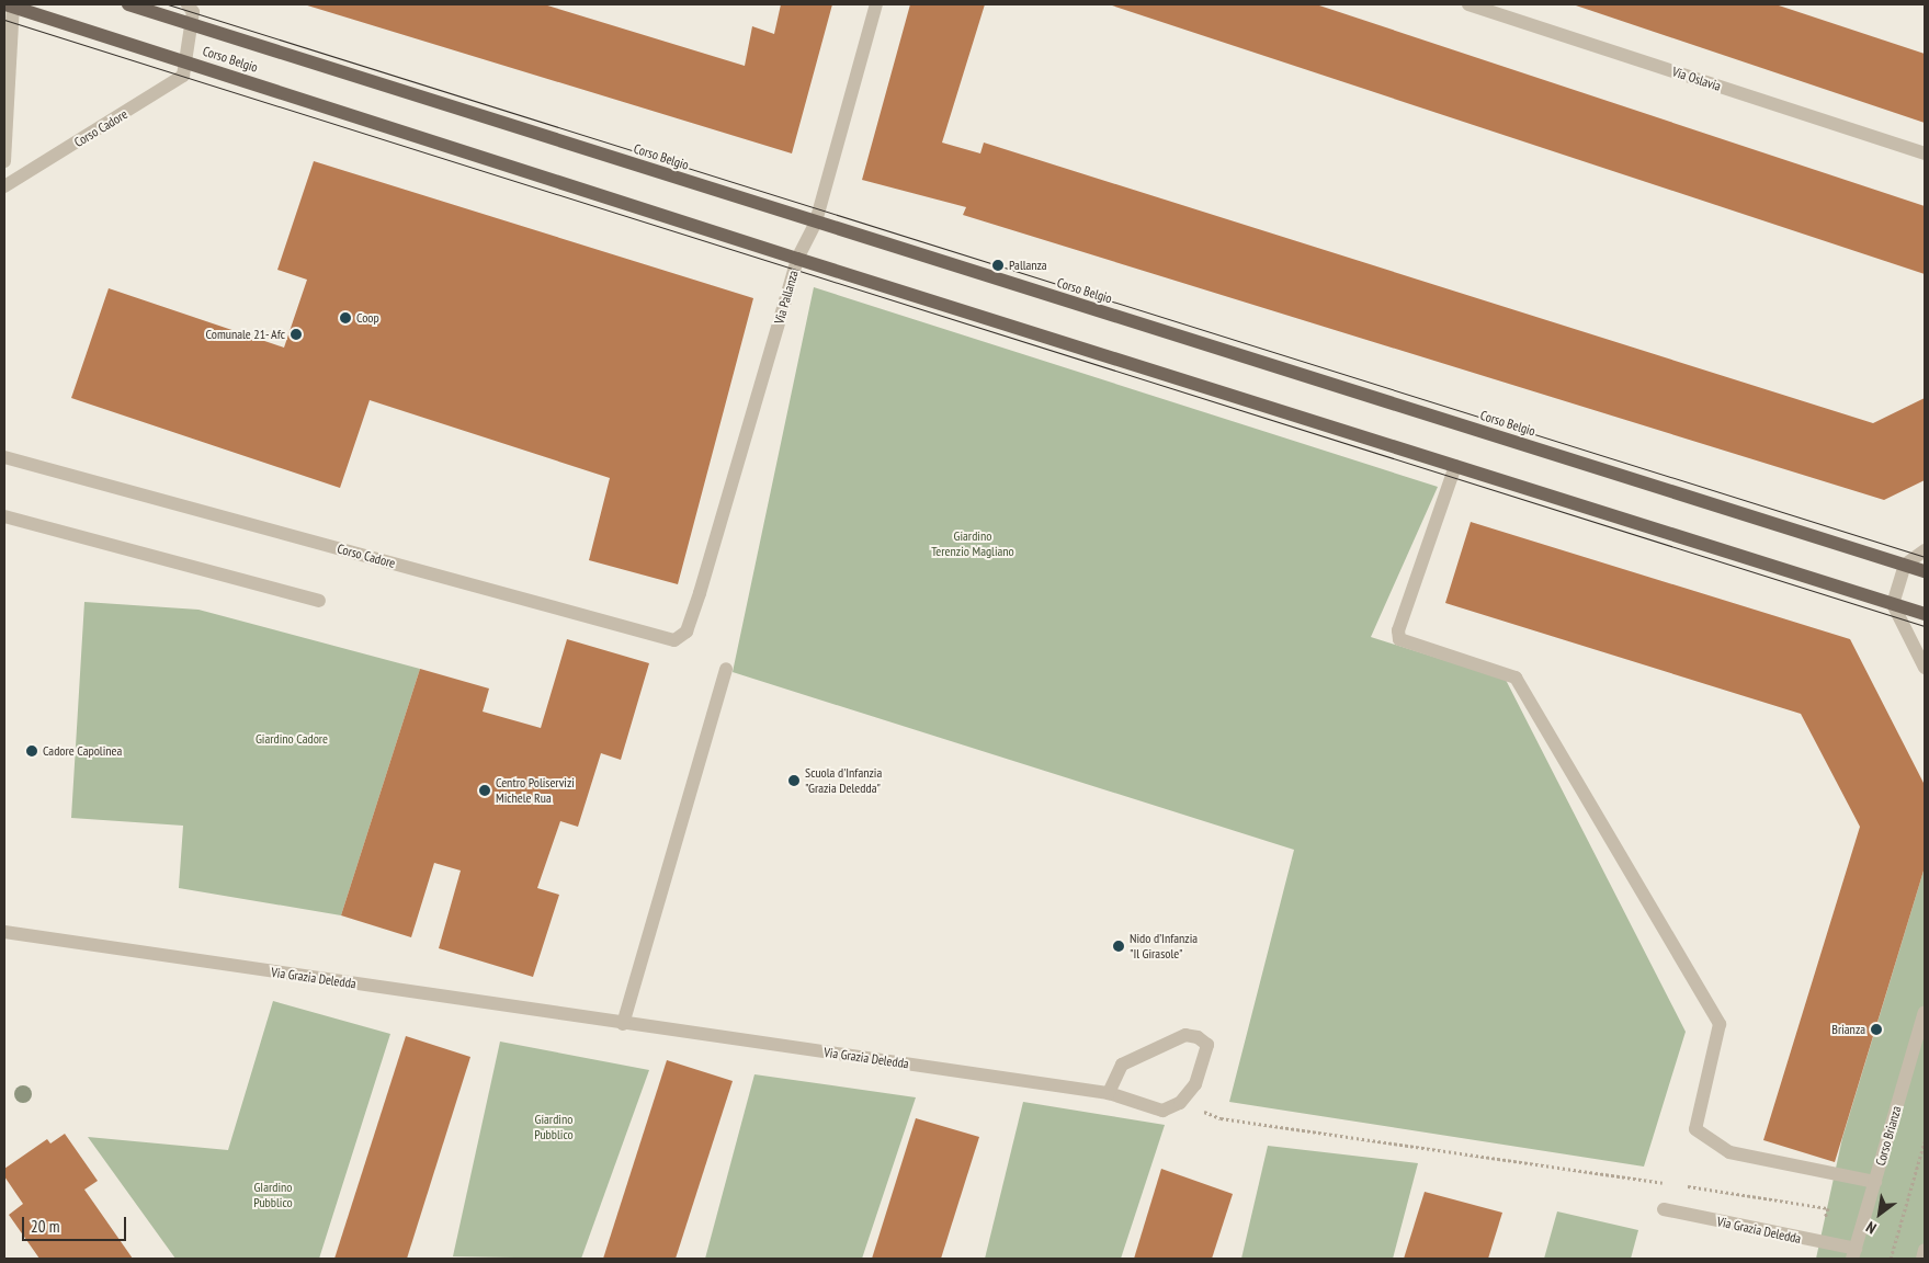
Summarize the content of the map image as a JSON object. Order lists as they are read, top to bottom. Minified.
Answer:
{"streets":{"main road":["Corso Belgio"],"street":["Via Oslavia","Corso Cadore","Via Pallanza","Via Grazia Deledda","Corso Brianza"]},"crossings":[["Corso Belgio","Corso Cadore"],["Corso Belgio","Via Pallanza"],["Corso Cadore","Via Pallanza"],["Via Grazia Deledda","Corso Brianza"]],"parks":["Giardino Terenzio Magliano","Giardino Cadore","Giardino Pubblico","GIardino Pubblico"],"places":["Pallanza","Coop","Comunale 21- Afc","Cadore Capolinea","Scuola d'Infanzia \"Grazia Deledda\"","Centro Poliservizi Michele Rua","Nido d’Infanzia \"Il Girasole\"","Brianza"],"scale_bar":"20 m","north":"bottom left"}
